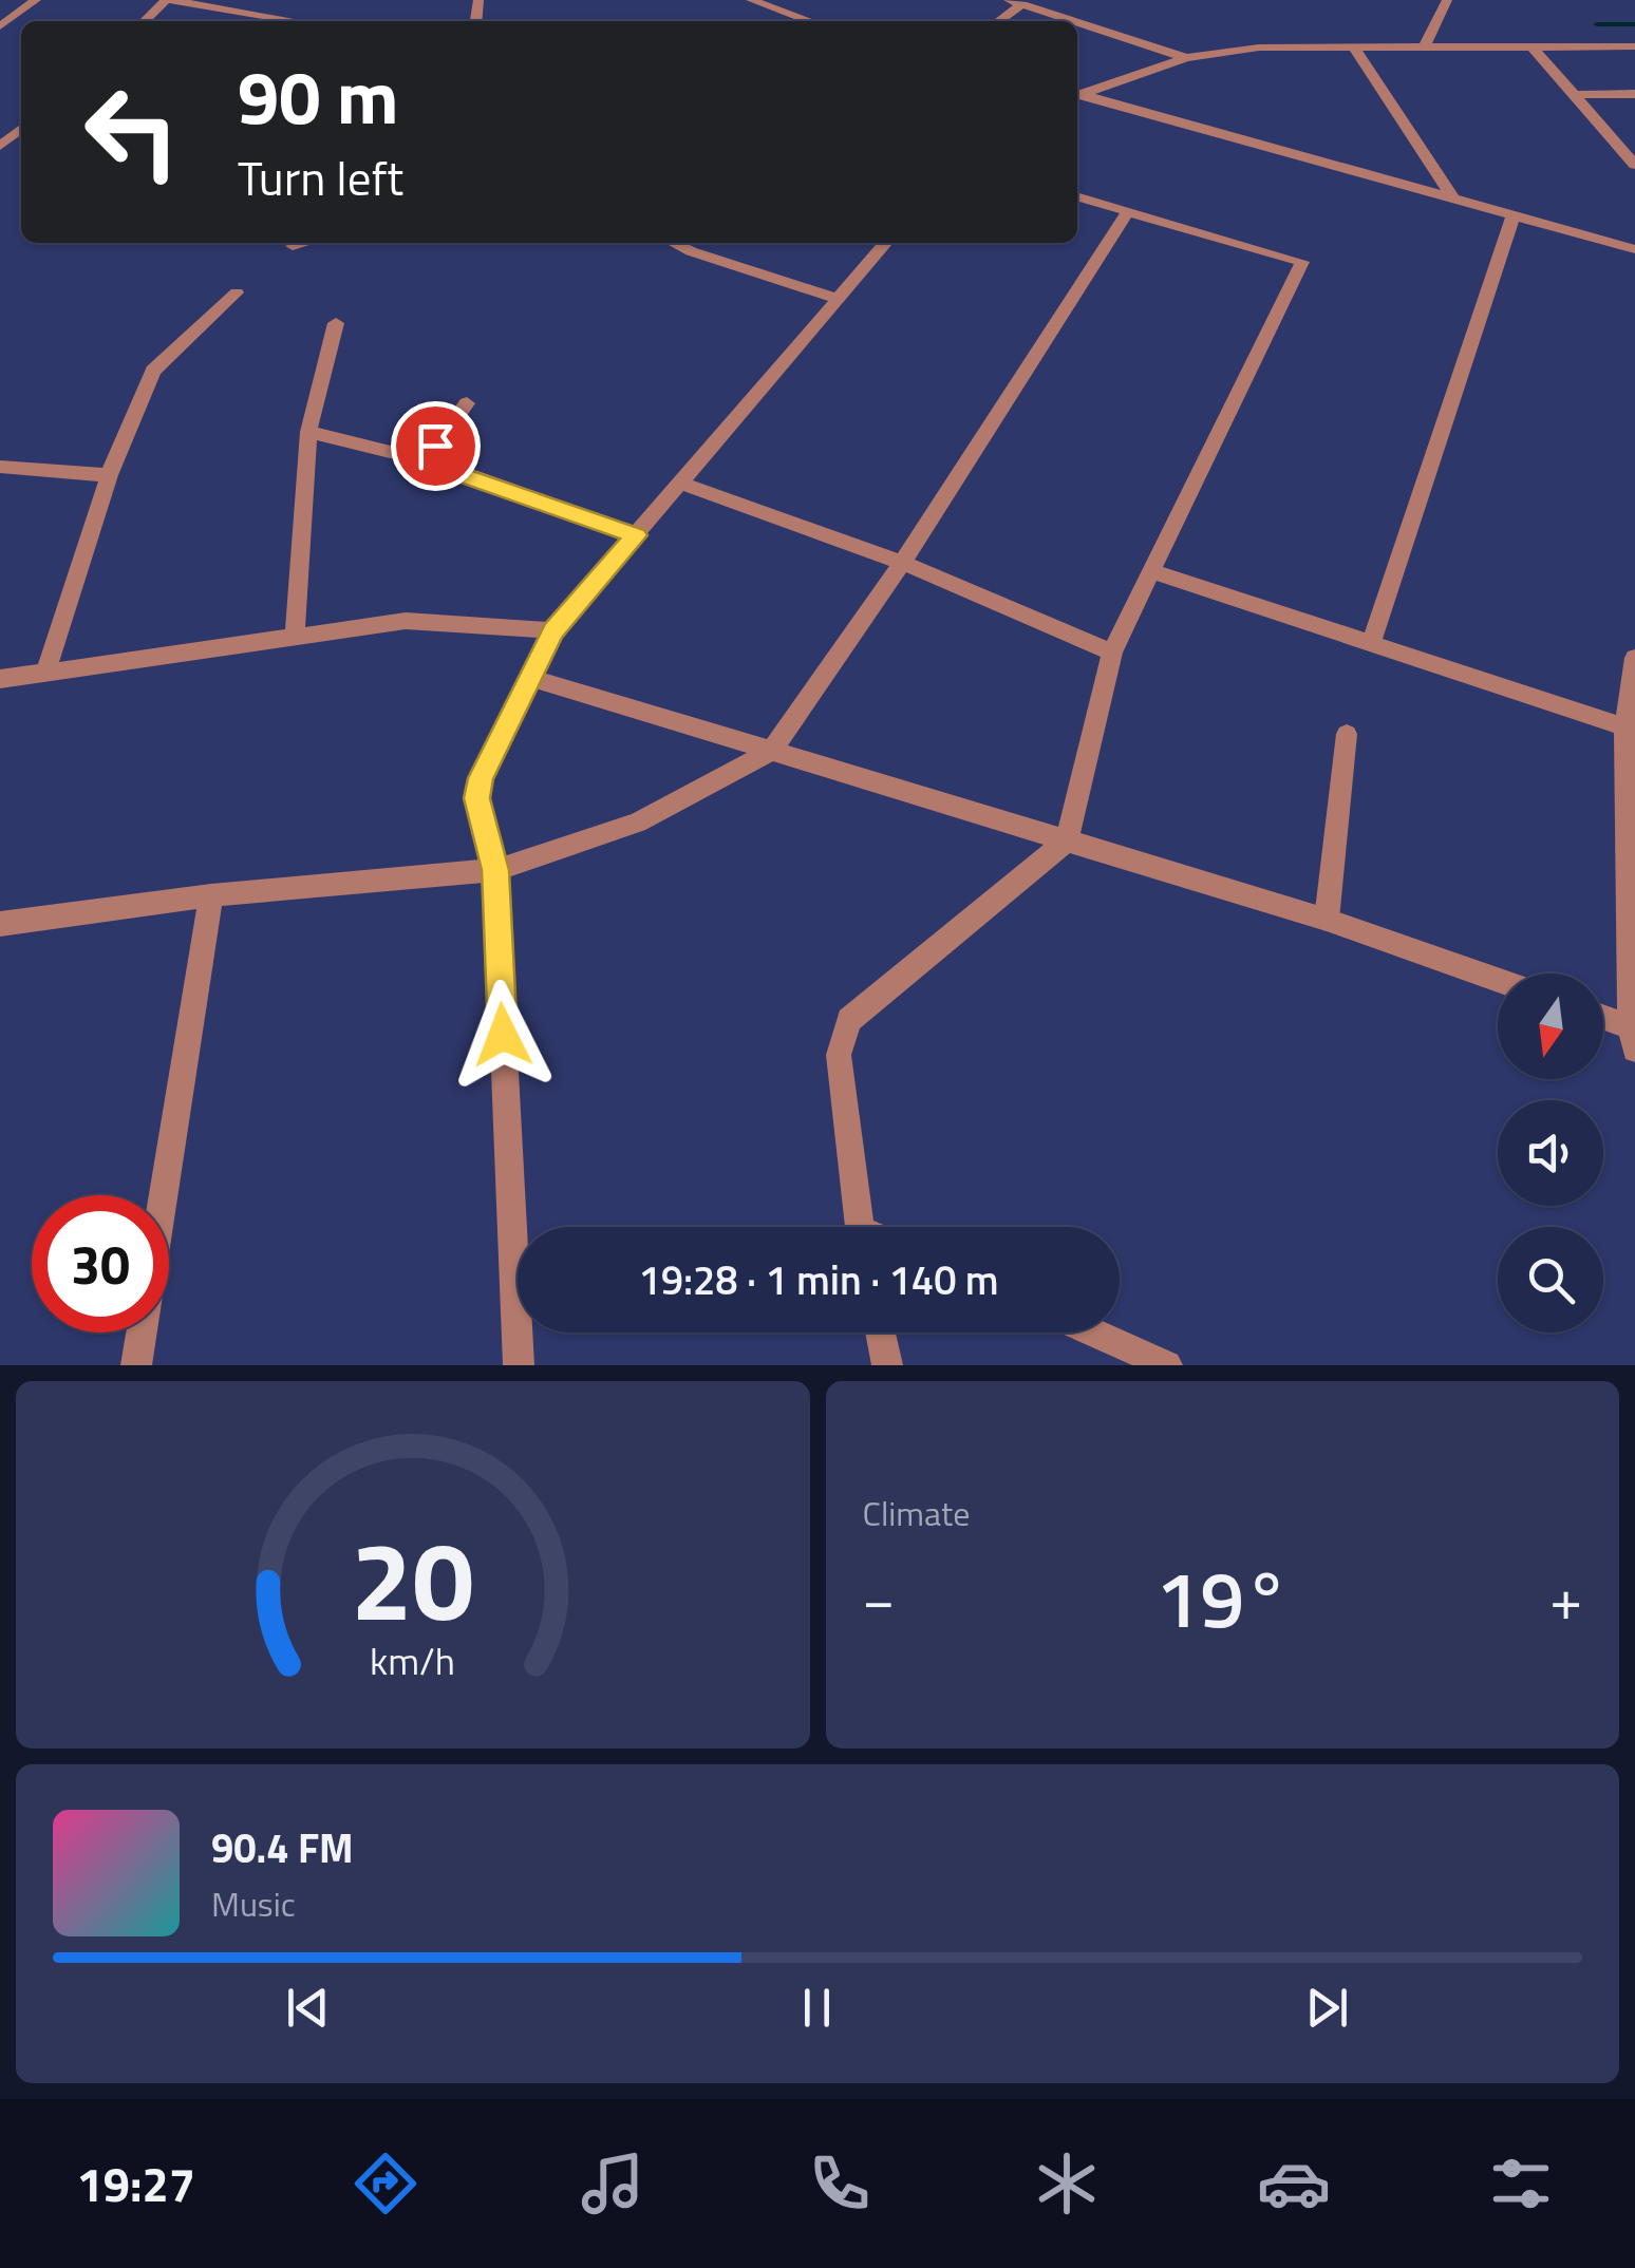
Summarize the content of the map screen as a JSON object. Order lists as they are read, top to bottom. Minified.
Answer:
{"north":"bottom","page":{"turn":["90 m","Turn left"],"limit":"30","trip":"19:28 · 1 min · 140 m","tile":"Climate","heat":["−","19°","+"],"song":["90.4 FM","Music"],"tabs":"19:27","gauge":["20","km/h"]}}
